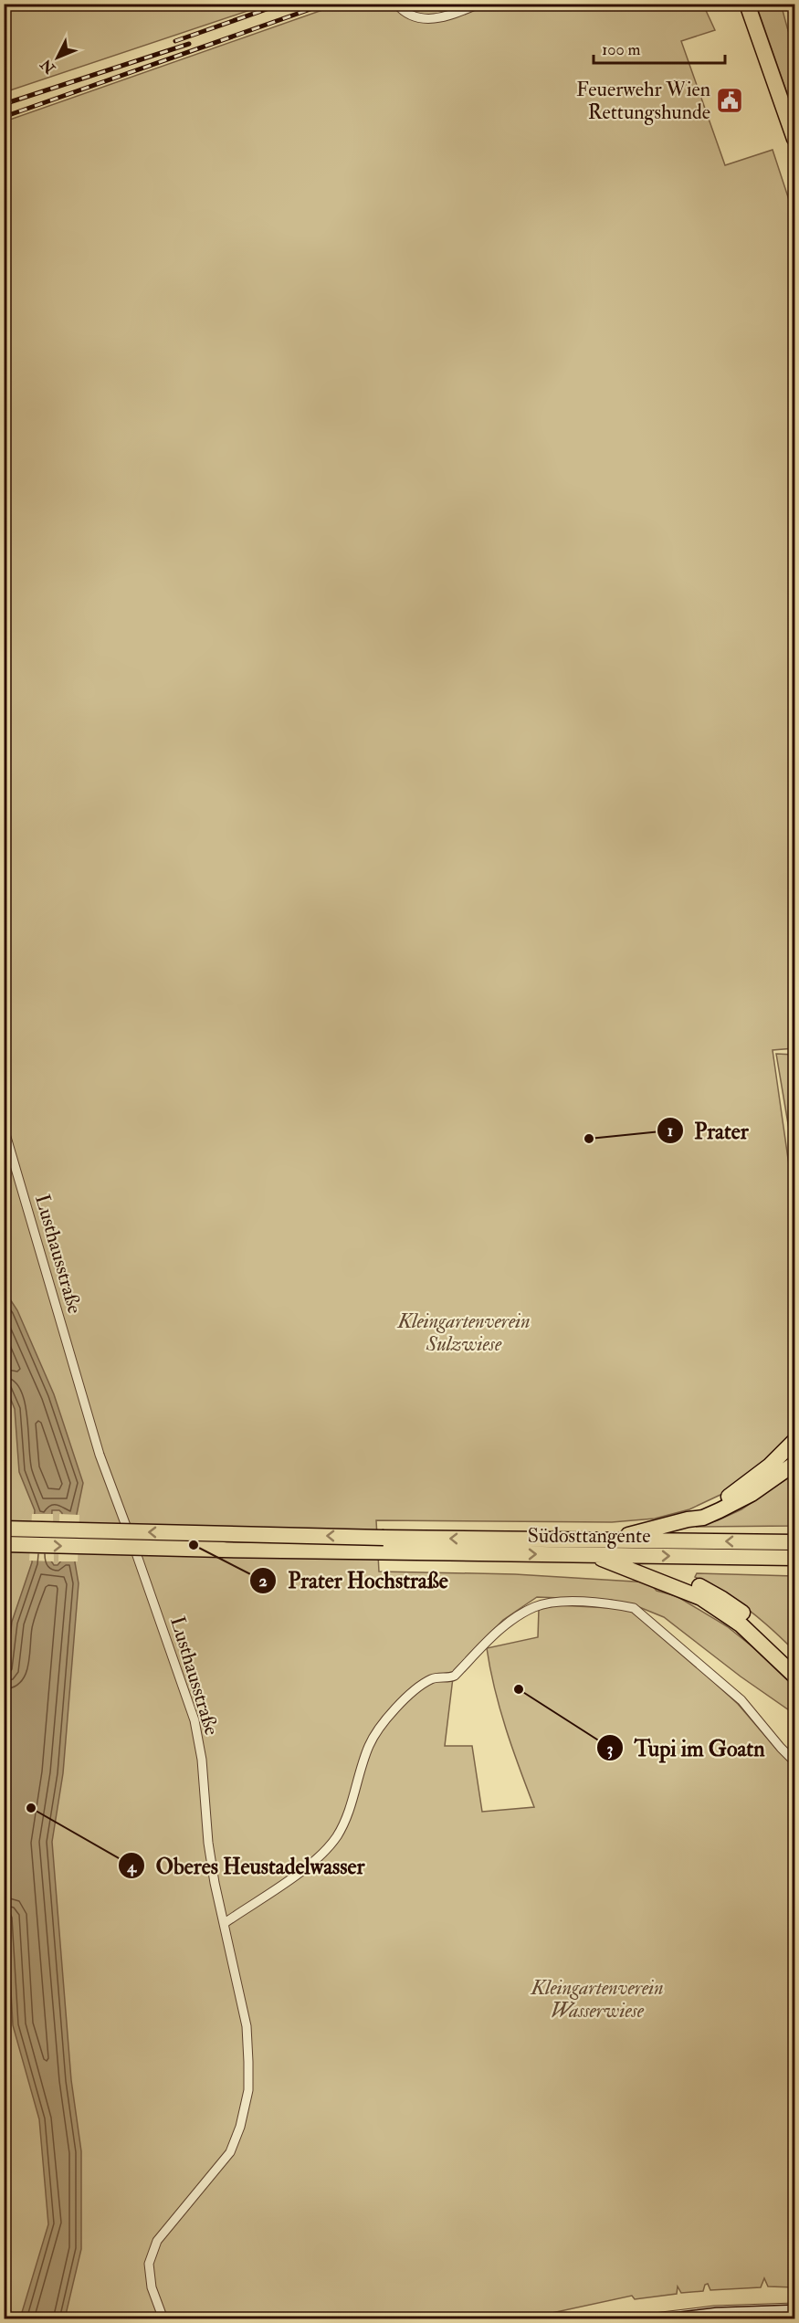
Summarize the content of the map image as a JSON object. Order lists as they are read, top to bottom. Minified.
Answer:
{"streets":{"highway":["Südosttangente"],"street":["Lusthausstraße"]},"parks":["Kleingartenverein Sulzwiese","Kleingartenverein Wasserwiese"],"places":{"public building":["Feuerwehr Wien Rettungshunde"],"other":["Prater","Prater Hochstraße","Tupi im Goatn","Oberes Heustadelwasser"]},"scale_bar":"100 m","north":"bottom left"}
